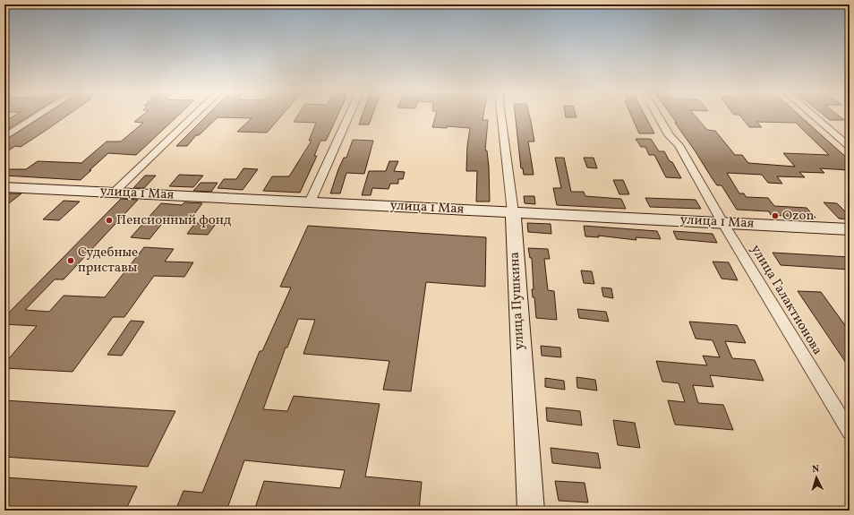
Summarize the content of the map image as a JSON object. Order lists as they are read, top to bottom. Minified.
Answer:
{"streets":{"main road":["улица 1 Мая","улица Пушкина"],"street":["улица Галактионова"]},"crossings":[["улица 1 Мая","улица Галактионова"],["улица 1 Мая","улица Пушкина"]],"places":["Ozon","Пенсионный фонд","Судебные приставы"],"north":"top"}
